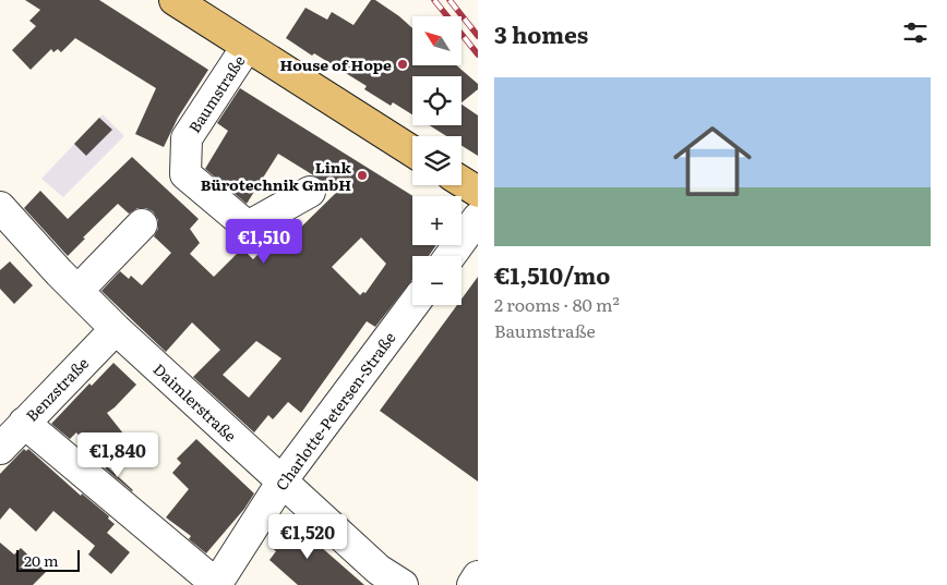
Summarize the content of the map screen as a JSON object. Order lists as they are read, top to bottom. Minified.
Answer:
{"streets":{"street":["Baumstraße","Benzstraße","Daimlerstraße","Charlotte-Petersen-Straße"]},"crossings":[["Benzstraße","Daimlerstraße"],["Daimlerstraße","Charlotte-Petersen-Straße"]],"places":["House of Hope","Link Bürotechnik GmbH"],"scale_bar":"20 m","north":"top left","page":{"heading":"3 homes","map_buttons":["+","−"],"list":[{"name":"€1,510/mo","note":"2 rooms · 80 m² · Baumstraße"}],"price":["€1,510","€1,840","€1,520"],"scale":"20 m"}}
